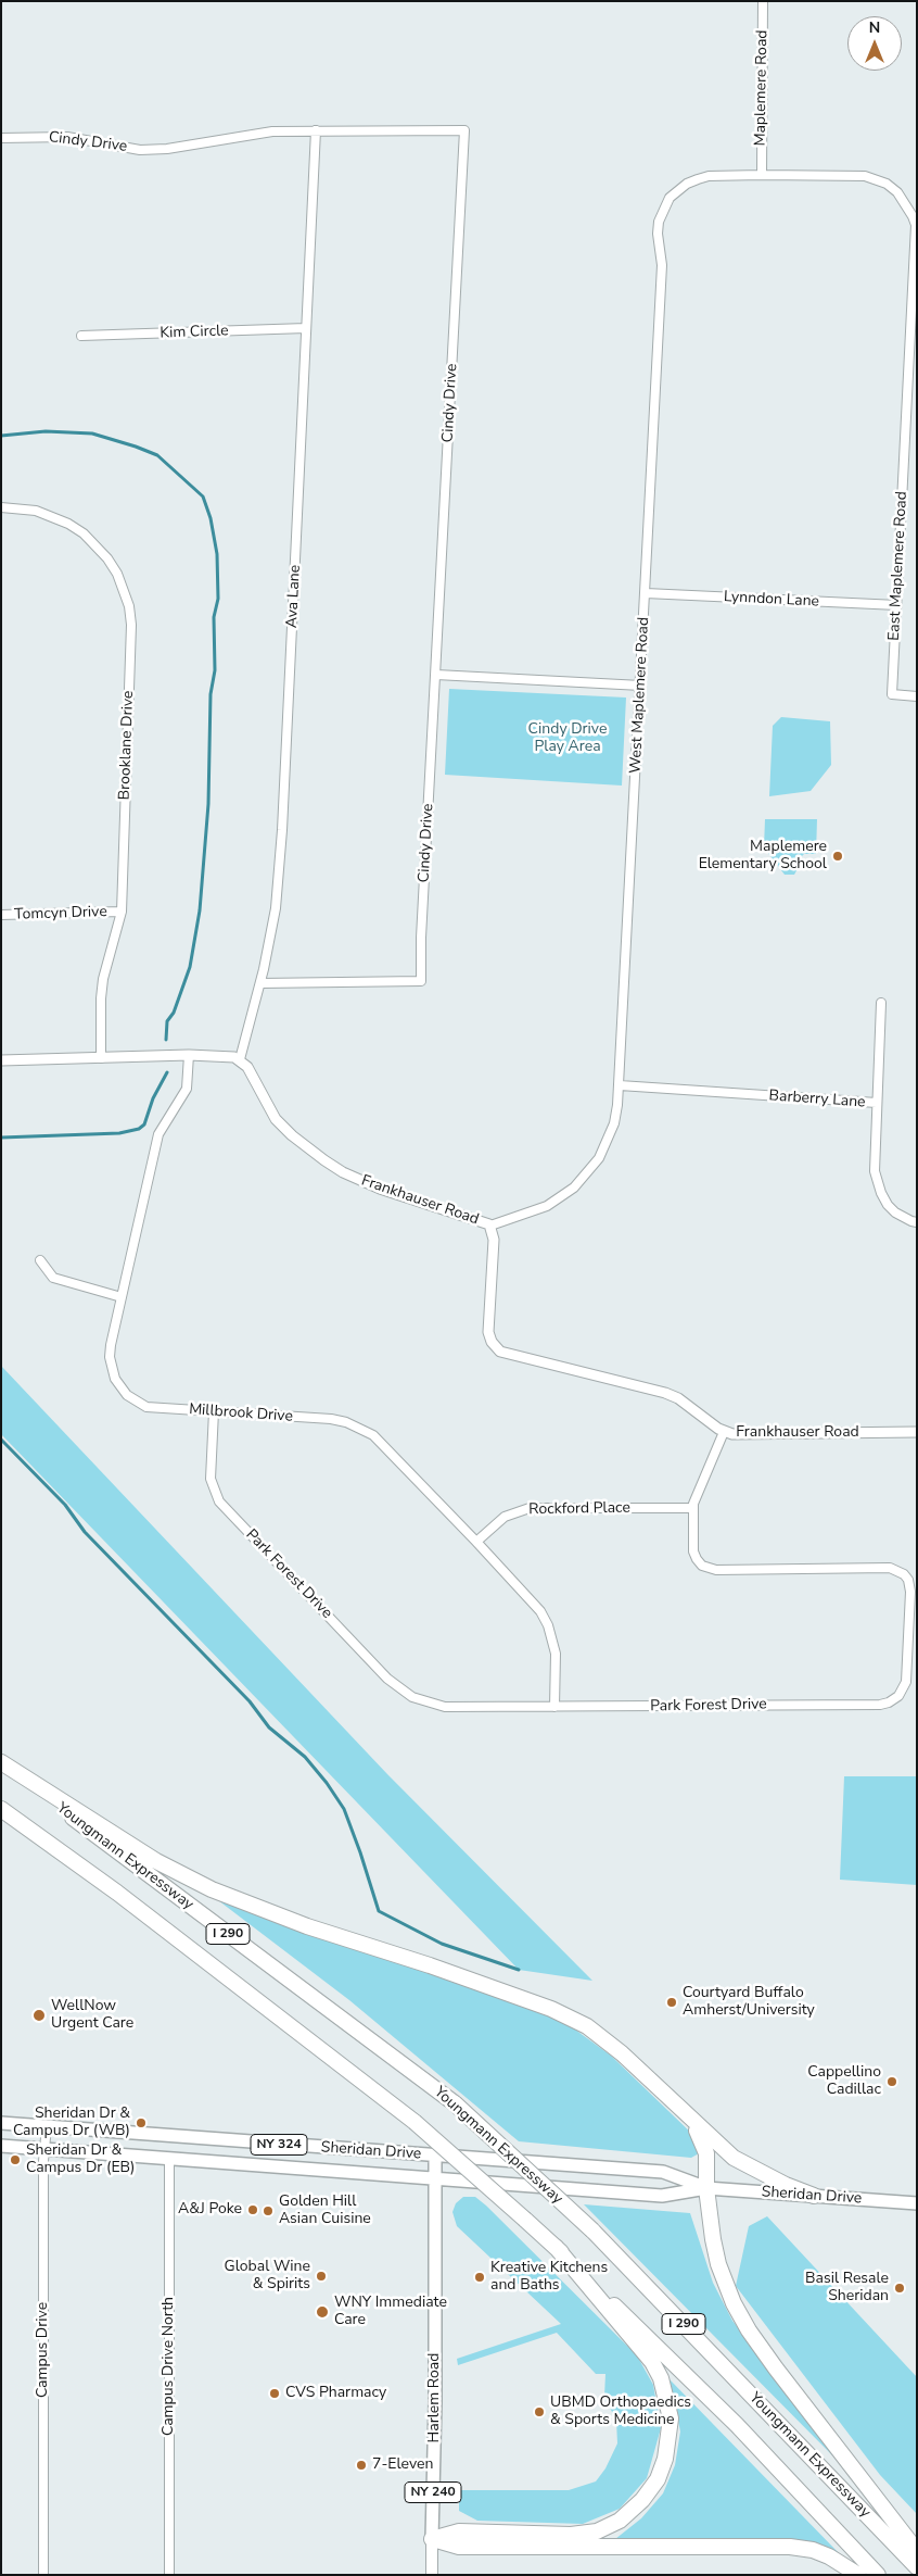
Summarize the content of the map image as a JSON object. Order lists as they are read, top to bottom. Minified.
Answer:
{"streets":{"highway":["Youngmann Expressway","I 290"],"main road":["NY 324","Sheridan Drive","Harlem Road","NY 240"],"street":["Maplemere Road","Cindy Drive","Kim Circle","East Maplemere Road","Ava Lane","Lynndon Lane","West Maplemere Road","Brooklane Drive","Tomcyn Drive","Barberry Lane","Frankhauser Road","Millbrook Drive","Rockford Place","Park Forest Drive","Campus Drive","Campus Drive North"]},"crossings":[["Maplemere Road","East Maplemere Road"],["Maplemere Road","West Maplemere Road"],["Cindy Drive","Ava Lane"],["Kim Circle","Ava Lane"],["East Maplemere Road","Lynndon Lane"],["East Maplemere Road","West Maplemere Road"],["Ava Lane","Frankhauser Road"],["Lynndon Lane","West Maplemere Road"],["West Maplemere Road","Barberry Lane"],["West Maplemere Road","Frankhauser Road"],["Brooklane Drive","Tomcyn Drive"],["Frankhauser Road","Park Forest Drive"],["Millbrook Drive","Rockford Place"],["Millbrook Drive","Park Forest Drive"],["Rockford Place","Park Forest Drive"],["Sheridan Drive","Campus Drive"],["Sheridan Drive","Campus Drive North"],["Sheridan Drive","Harlem Road"]],"parks":["Cindy Drive Play Area"],"places":["Maplemere Elementary School","Courtyard Buffalo Amherst/University","WellNow Urgent Care","Cappellino Cadillac","Sheridan Dr & Campus Dr (WB)","Sheridan Dr & Campus Dr (EB)","A&J Poke","Golden Hill Asian Cuisine","Global Wine & Spirits","Kreative Kitchens and Baths","Basil Resale Sheridan","WNY Immediate Care","CVS Pharmacy","UBMD Orthopaedics & Sports Medicine","7-Eleven"],"north":"top"}
